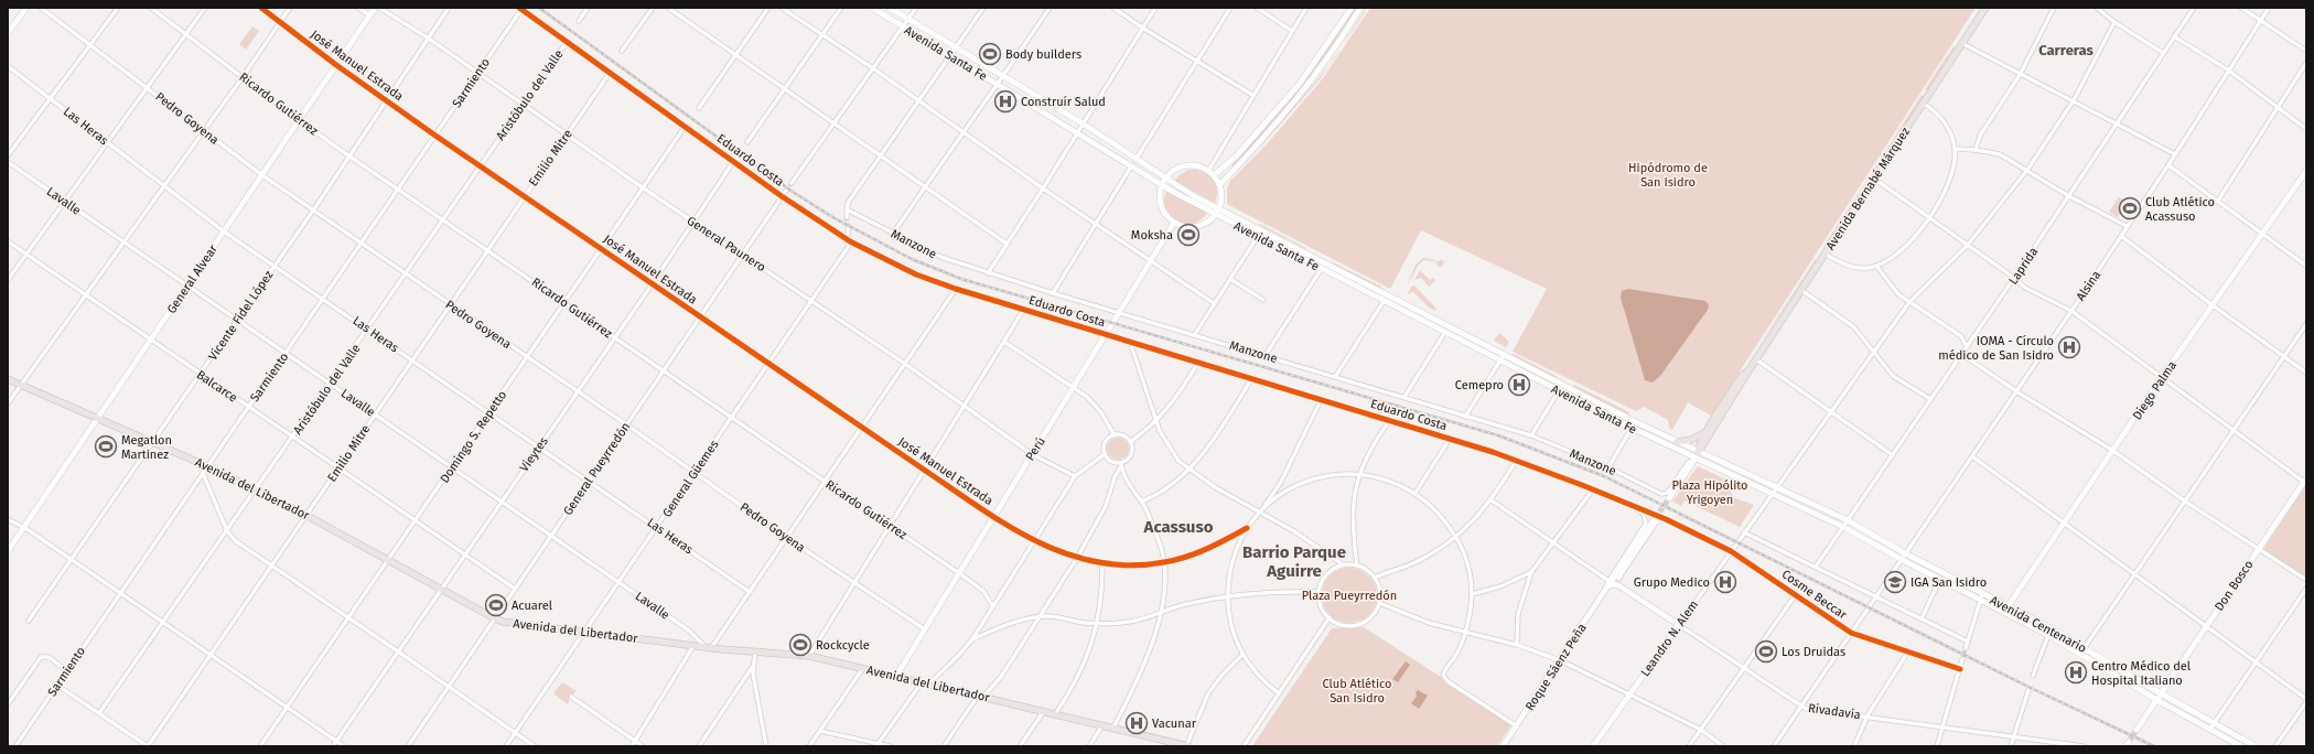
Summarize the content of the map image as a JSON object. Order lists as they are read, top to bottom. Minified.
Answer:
{"streets":{"main road":["Avenida Santa Fe","Avenida Bernabé Márquez","General Alvear","Diego Palma","Perú","Avenida del Libertador","Don Bosco","Avenida Centenario","Leandro N. Alem","Roque Sáenz Peña","Rivadavia"],"street":["José Manuel Estrada","Sarmiento","Aristóbulo del Valle","Ricardo Gutiérrez","Pedro Goyena","Las Heras","Emilio Mitre","Eduardo Costa","Lavalle","General Paunero","Manzone","Laprida","Alsina","Vicente Fidel López","Balcarce","Domingo S. Repetto","Vieytes","General Pueyrredón","General Güemes","Cosme Beccar"]},"crossings":[["Avenida Santa Fe","Avenida Bernabé Márquez"],["Avenida Santa Fe","Manzone"],["Avenida Santa Fe","Avenida Centenario"],["José Manuel Estrada","Sarmiento"],["José Manuel Estrada","Aristóbulo del Valle"],["José Manuel Estrada","Emilio Mitre"],["José Manuel Estrada","General Alvear"],["José Manuel Estrada","Vicente Fidel López"],["José Manuel Estrada","Domingo S. Repetto"],["José Manuel Estrada","Perú"],["José Manuel Estrada","Vieytes"],["José Manuel Estrada","General Pueyrredón"],["José Manuel Estrada","General Güemes"],["Sarmiento","Ricardo Gutiérrez"],["Sarmiento","Pedro Goyena"],["Sarmiento","Las Heras"],["Sarmiento","Eduardo Costa"],["Sarmiento","Lavalle"],["Sarmiento","General Paunero"],["Sarmiento","Balcarce"],["Sarmiento","Avenida del Libertador"],["Aristóbulo del Valle","Ricardo Gutiérrez"],["Aristóbulo del Valle","Pedro Goyena"],["Aristóbulo del Valle","Las Heras"],["Aristóbulo del Valle","Eduardo Costa"],["Aristóbulo del Valle","Lavalle"],["Aristóbulo del Valle","General Paunero"],["Aristóbulo del Valle","Balcarce"],["Aristóbulo del Valle","Avenida del Libertador"],["Ricardo Gutiérrez","Emilio Mitre"],["Ricardo Gutiérrez","General Alvear"],["Ricardo Gutiérrez","Vicente Fidel López"],["Ricardo Gutiérrez","Domingo S. Repetto"],["Ricardo Gutiérrez","Perú"],["Ricardo Gutiérrez","Vieytes"],["Ricardo Gutiérrez","General Pueyrredón"],["Ricardo Gutiérrez","General Güemes"],["Pedro Goyena","Emilio Mitre"],["Pedro Goyena","General Alvear"],["Pedro Goyena","Vicente Fidel López"],["Pedro Goyena","Domingo S. Repetto"],["Pedro Goyena","Perú"],["Pedro Goyena","Vieytes"],["Pedro Goyena","General Pueyrredón"],["Pedro Goyena","General Güemes"],["Las Heras","Emilio Mitre"],["Las Heras","General Alvear"],["Las Heras","Vicente Fidel López"],["Las Heras","Domingo S. Repetto"],["Las Heras","Vieytes"],["Las Heras","General Pueyrredón"],["Las Heras","General Güemes"],["Emilio Mitre","Eduardo Costa"],["Emilio Mitre","Lavalle"],["Emilio Mitre","General Paunero"],["Emilio Mitre","Balcarce"],["Emilio Mitre","Avenida del Libertador"],["Eduardo Costa","Domingo S. Repetto"],["Eduardo Costa","Perú"],["Eduardo Costa","Vieytes"],["Eduardo Costa","General Pueyrredón"],["Eduardo Costa","General Güemes"],["Eduardo Costa","Cosme Beccar"],["Avenida Bernabé Márquez","Manzone"],["Avenida Bernabé Márquez","Avenida Centenario"],["Lavalle","General Alvear"],["Lavalle","Vicente Fidel López"],["Lavalle","Domingo S. Repetto"],["Lavalle","Vieytes"],["Lavalle","General Pueyrredón"],["Lavalle","General Güemes"],["Lavalle","Avenida del Libertador"],["General Paunero","Vicente Fidel López"],["General Paunero","Domingo S. Repetto"],["General Paunero","Perú"],["General Paunero","Vieytes"],["General Paunero","General Pueyrredón"],["General Paunero","General Güemes"],["Manzone","Perú"],["Manzone","Avenida Centenario"],["Laprida","Avenida Centenario"],["General Alvear","Balcarce"],["General Alvear","Avenida del Libertador"],["Alsina","Cosme Beccar"],["Alsina","Avenida Centenario"],["Alsina","Rivadavia"],["Vicente Fidel López","Balcarce"],["Vicente Fidel López","Avenida del Libertador"],["Balcarce","Domingo S. Repetto"],["Balcarce","Vieytes"],["Balcarce","General Pueyrredón"],["Diego Palma","Avenida Centenario"],["Domingo S. Repetto","Avenida del Libertador"],["Perú","Avenida del Libertador"],["Vieytes","Avenida del Libertador"],["General Pueyrredón","Avenida del Libertador"],["General Güemes","Avenida del Libertador"],["Don Bosco","Avenida Centenario"],["Cosme Beccar","Leandro N. Alem"],["Avenida Centenario","Leandro N. Alem"],["Leandro N. Alem","Rivadavia"]],"districts":["Carreras","Acassuso","Barrio Parque Aguirre"],"parks":["Hipódromo de San Isidro","Plaza Hipólito Yrigoyen","Plaza Pueyrredón","Club Atlético San Isidro"],"places":{"sports":["Body builders","Club Atlético Acassuso","Moksha","Megatlon Martinez","Acuarel","Rockcycle","Los Druidas"],"hospital":["Construír Salud","IOMA - Círculo médico de San Isidro","Cemepro","Grupo Medico","Centro Médico del Hospital Italiano","Vacunar"],"school or university":["IGA San Isidro"]}}
